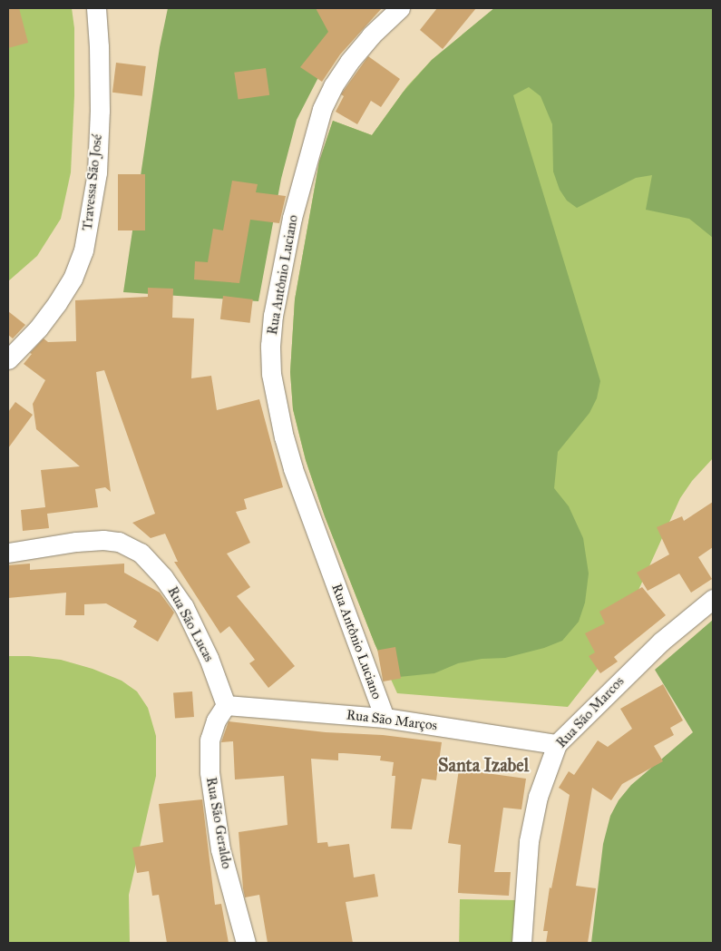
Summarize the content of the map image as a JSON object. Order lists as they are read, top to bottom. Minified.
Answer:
{"streets":{"street":["Travessa São José","Rua Antônio Luciano","Rua São Lucas","Rua São Marcos","Rua São Marços","Rua São Geraldo"]},"crossings":[["Rua Antônio Luciano","Rua São Marços"],["Rua São Lucas","Rua São Marços"],["Rua São Lucas","Rua São Geraldo"],["Rua São Marcos","Rua São Marços"],["Rua São Marços","Rua São Geraldo"]],"districts":["Santa Izabel"]}
